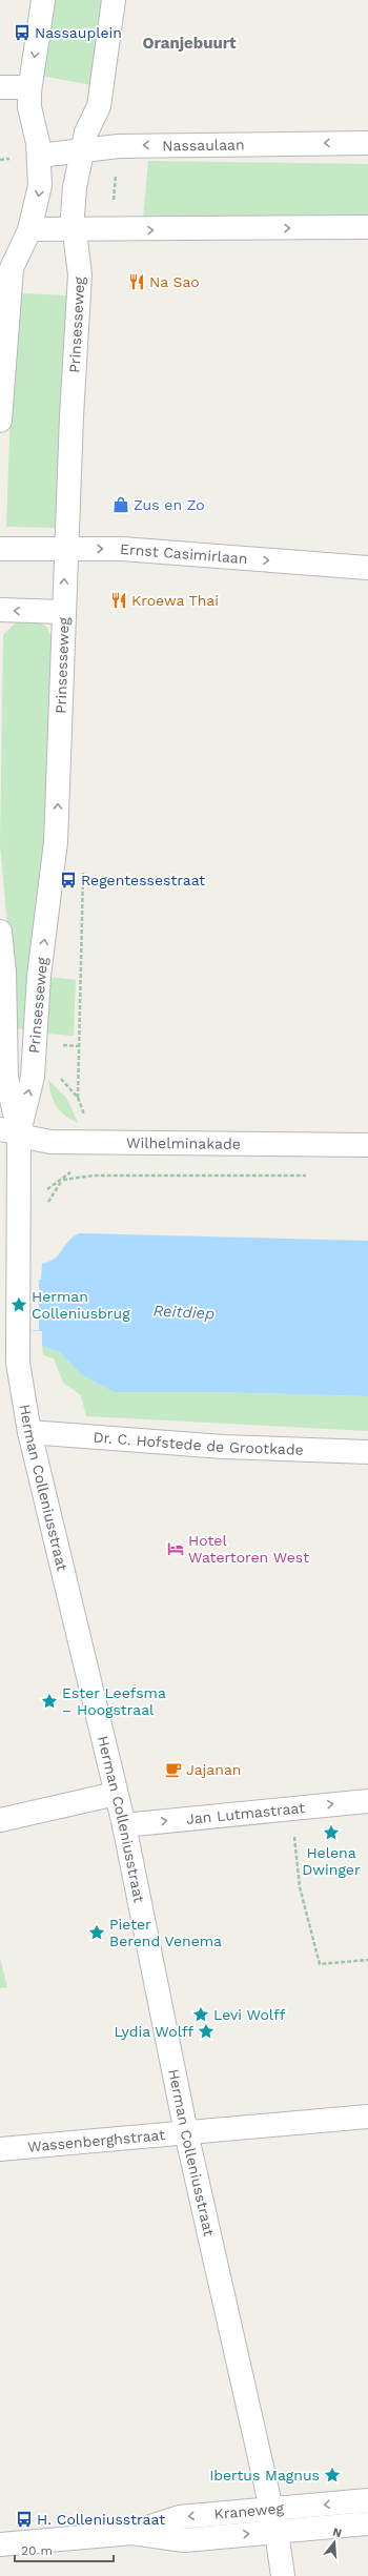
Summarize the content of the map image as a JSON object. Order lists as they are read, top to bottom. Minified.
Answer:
{"streets":{"street":["Nassaulaan","Prinsesseweg","Ernst Casimirlaan","Wilhelminakade","Dr. C. Hofstede de Grootkade","Herman Colleniusstraat","Jan Lutmastraat","Wassenberghstraat","Kraneweg"]},"crossings":[["Nassaulaan","Prinsesseweg"],["Prinsesseweg","Ernst Casimirlaan"],["Prinsesseweg","Wilhelminakade"],["Prinsesseweg","Herman Colleniusstraat"],["Wilhelminakade","Herman Colleniusstraat"],["Dr. C. Hofstede de Grootkade","Herman Colleniusstraat"],["Herman Colleniusstraat","Jan Lutmastraat"],["Herman Colleniusstraat","Wassenberghstraat"],["Herman Colleniusstraat","Kraneweg"]],"one_way":["Ernst Casimirlaan","Jan Lutmastraat"],"districts":["Oranjebuurt"],"water":["Reitdiep"],"places":{"bus stop":["Nassauplein","Regentessestraat","H. Colleniusstraat"],"restaurant":["Na Sao","Kroewa Thai"],"shop":["Zus en Zo"],"place":["Herman Colleniusbrug","Ester Leefsma – Hoogstraal","Helena Dwinger","Pieter Berend Venema","Levi Wolff","Lydia Wolff","Ibertus Magnus"],"hotel":["Hotel Watertoren West"],"cafe":["Jajanan"]},"scale_bar":"20 m","north":"top"}
